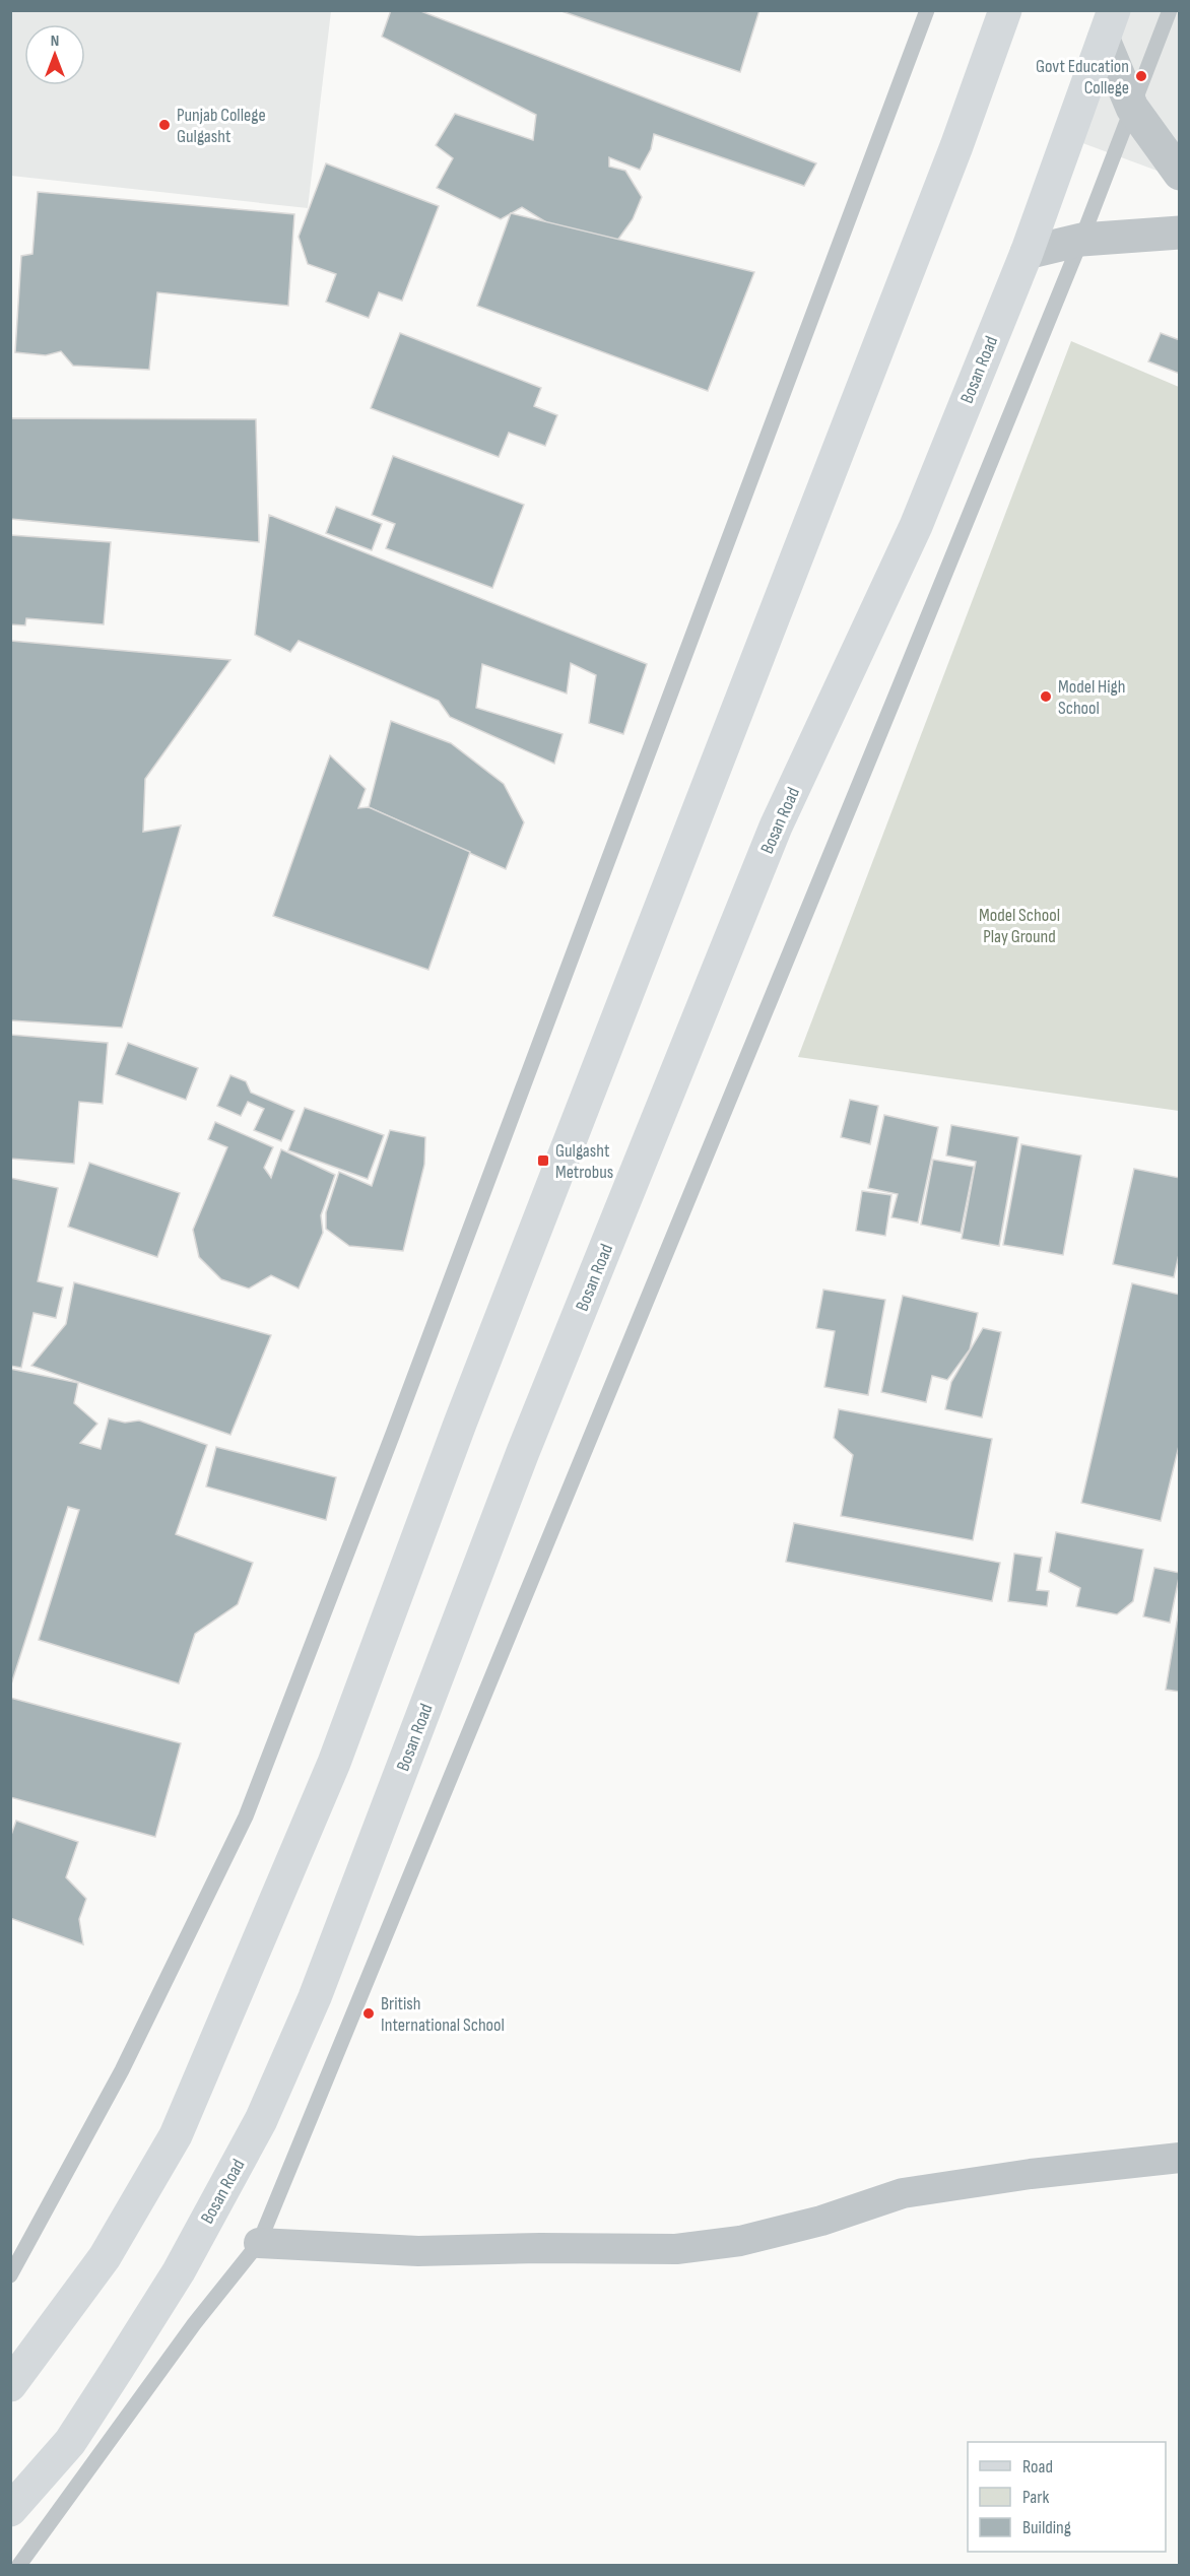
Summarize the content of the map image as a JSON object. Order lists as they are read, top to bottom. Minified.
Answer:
{"streets":{"main road":["Bosan Road"]},"parks":["Model School Play Ground"],"places":{"other":["Govt Education College","Punjab College Gulgasht","Model High School","British International School"],"transit":["Gulgasht Metrobus"]},"legend":["Road","Park","Building"],"north":"top"}
